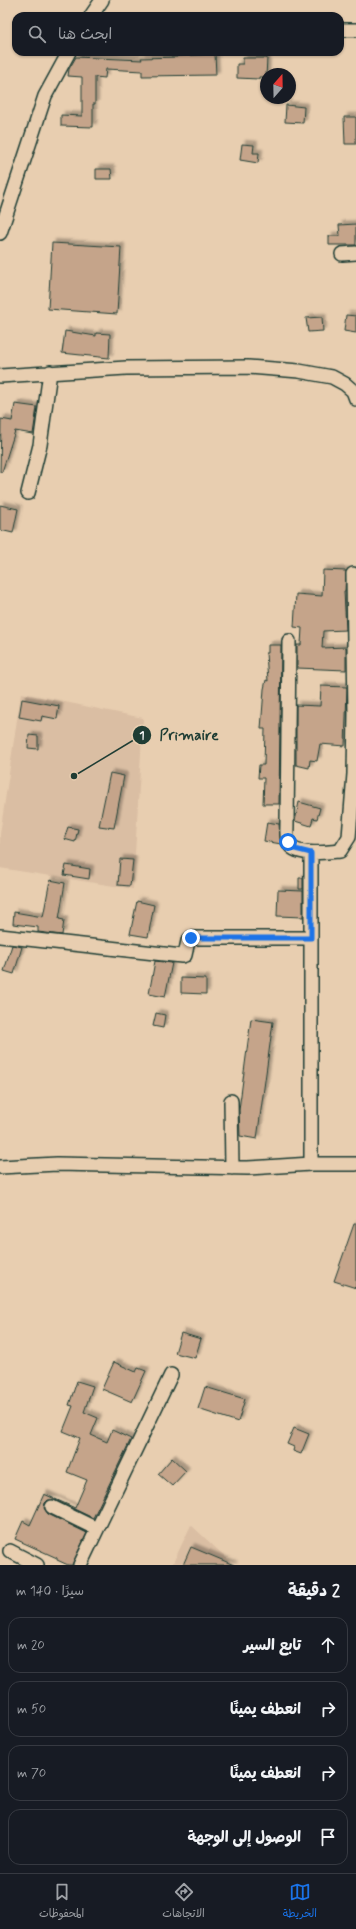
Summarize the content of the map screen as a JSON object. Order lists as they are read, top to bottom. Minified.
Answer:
{"places":["Primaire"],"north":"top","page":{"search":"ابحث هنا","heading":["2 دقيقة","سيرًا · 140 m"],"list":[["تابع السير","20 m"],["انعطف يمينًا","50 m"],["انعطف يمينًا","70 m"],"الوصول إلى الوجهة"],"nav":["الخريطة","الاتجاهات","المحفوظات"]}}
